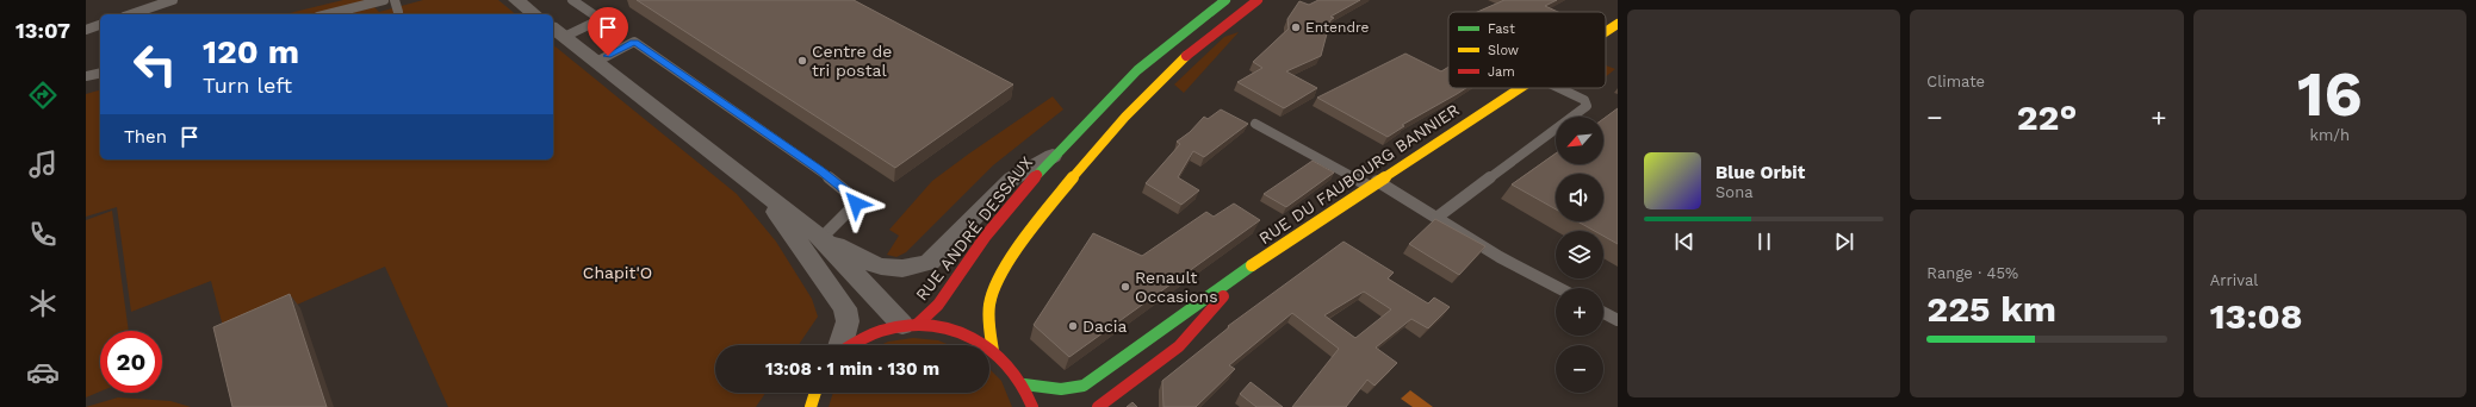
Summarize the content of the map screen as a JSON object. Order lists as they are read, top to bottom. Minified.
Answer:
{"streets":{"main road":["RUE DU FAUBOURG BANNIER","RUE ANDRÉ DESSAUX"]},"parks":["Chapit'O"],"places":["Entendre","Centre de tri postal","Renault Occasions","Dacia"],"legend":["Fast","Slow","Jam"],"north":"bottom left","page":{"tabs":"13:07","tile":["Climate",["16","km/h"],["Range · 45%","225 km"],["Arrival","13:08"]],"turn":["120 m","Turn left"],"heat":["−","22°","+"],"then":"Then","map_buttons":["+","−"],"song":["Blue Orbit","Sona"],"limit":"20","trip":"13:08 · 1 min · 130 m"}}
